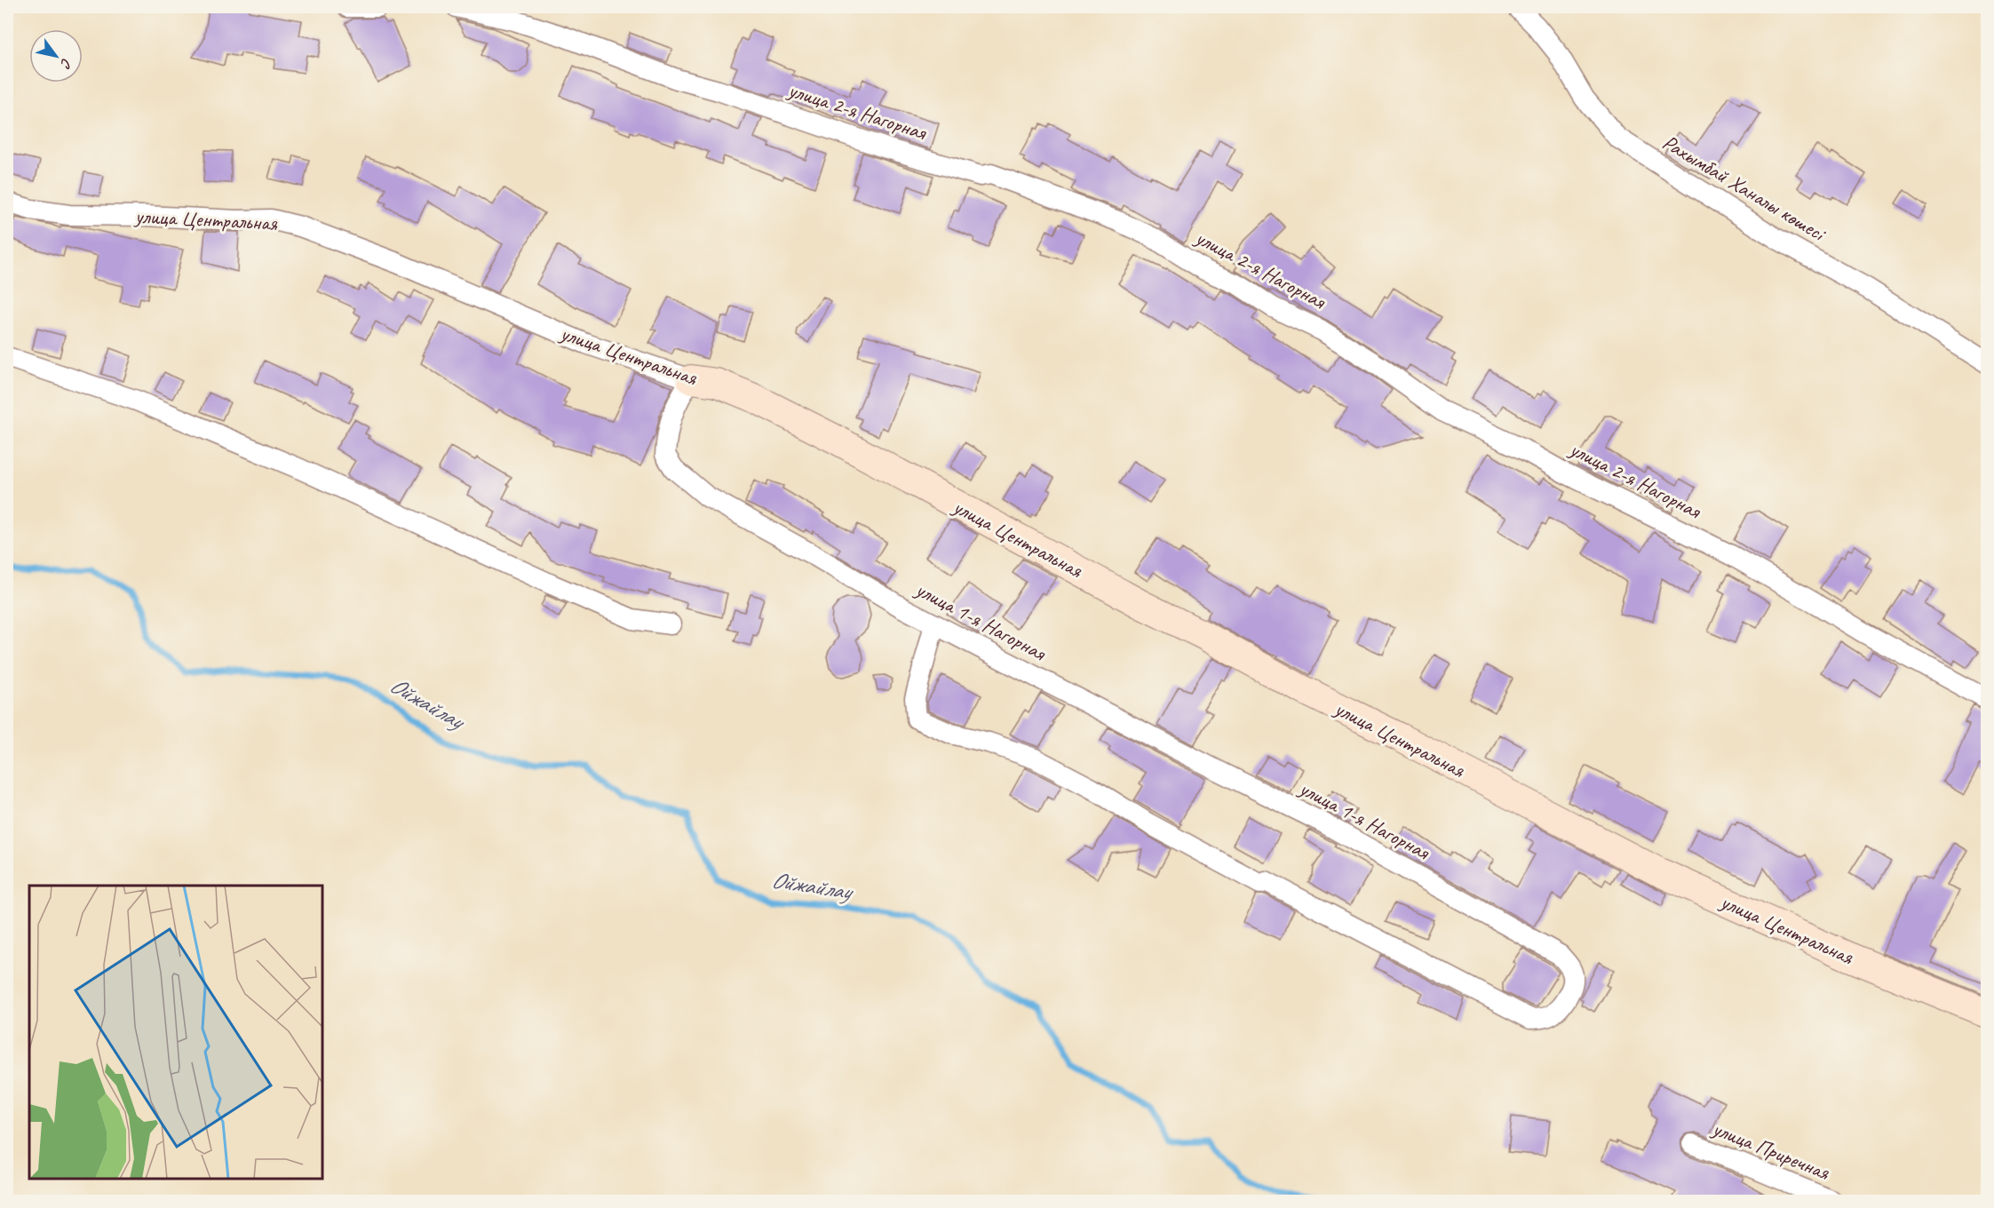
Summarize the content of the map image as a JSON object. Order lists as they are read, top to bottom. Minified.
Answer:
{"streets":{"street":["улица 2-я Нагорная","Рахымбай Ханалы көшесі","улица Центральная","улица 1-я Нагорная","улица Приречная"]},"crossings":[["улица Центральная","улица 1-я Нагорная"]],"water":["Ойжайлау"],"north":"bottom right"}
